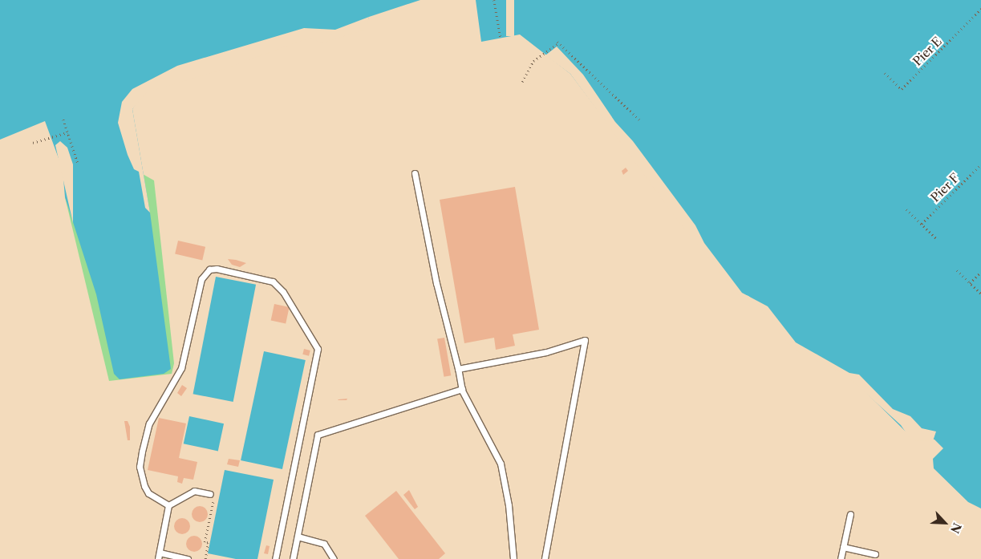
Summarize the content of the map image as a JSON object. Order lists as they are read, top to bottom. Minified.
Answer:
{"streets":{"path":["Pier E","Pier F"]},"north":"bottom right"}
